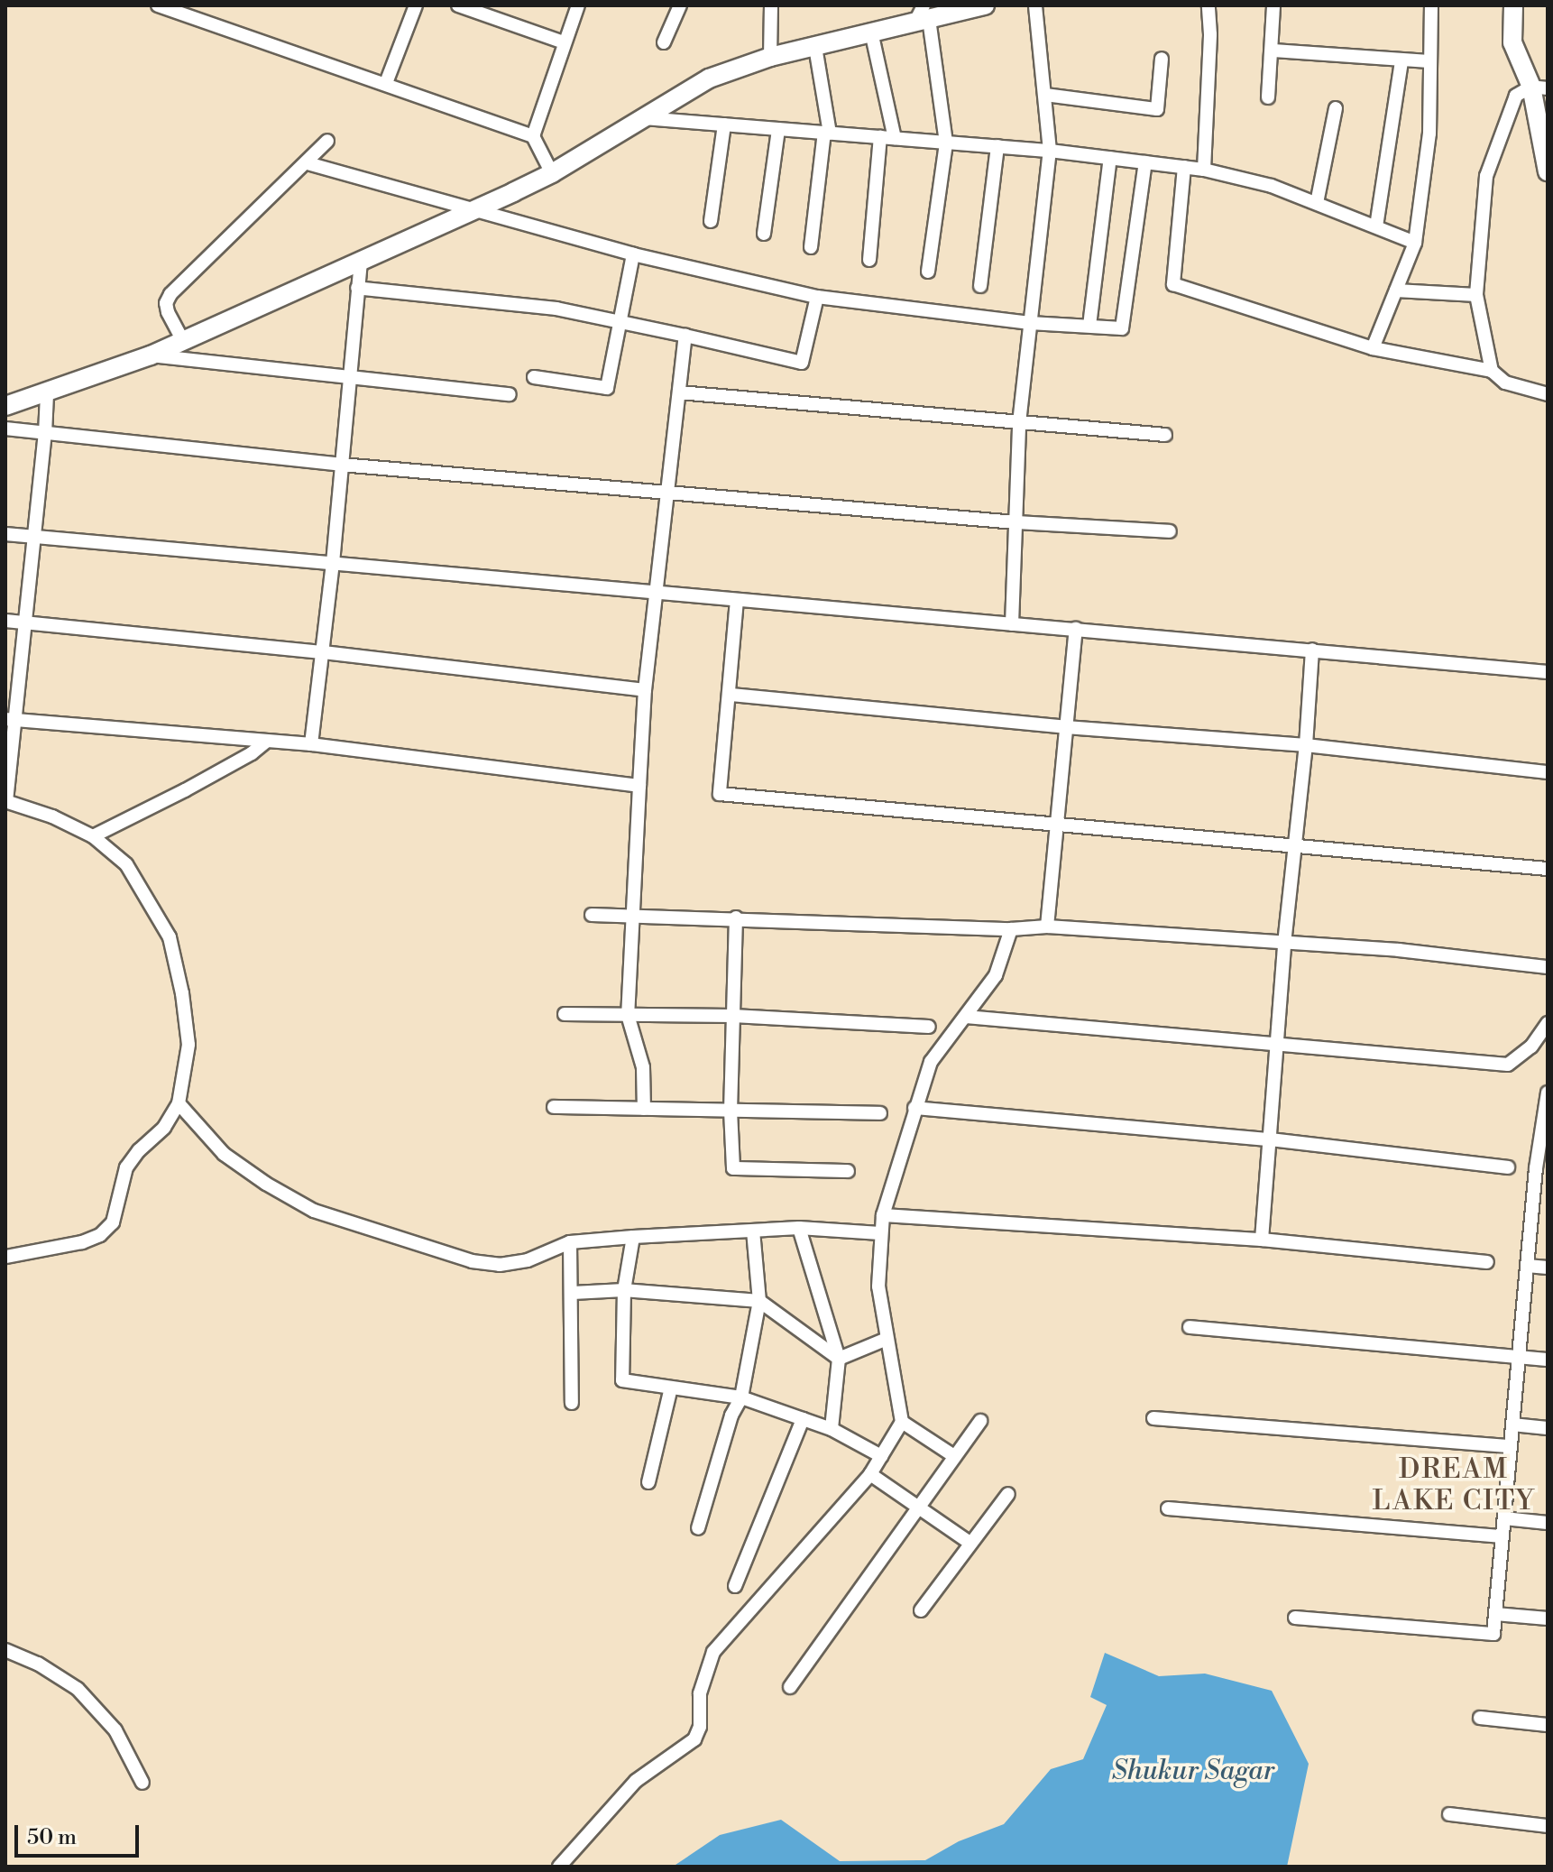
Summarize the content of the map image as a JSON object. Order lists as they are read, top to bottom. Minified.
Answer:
{"districts":["DREAM LAKE CITY"],"water":["Shukur Sagar"],"scale_bar":"50 m"}
